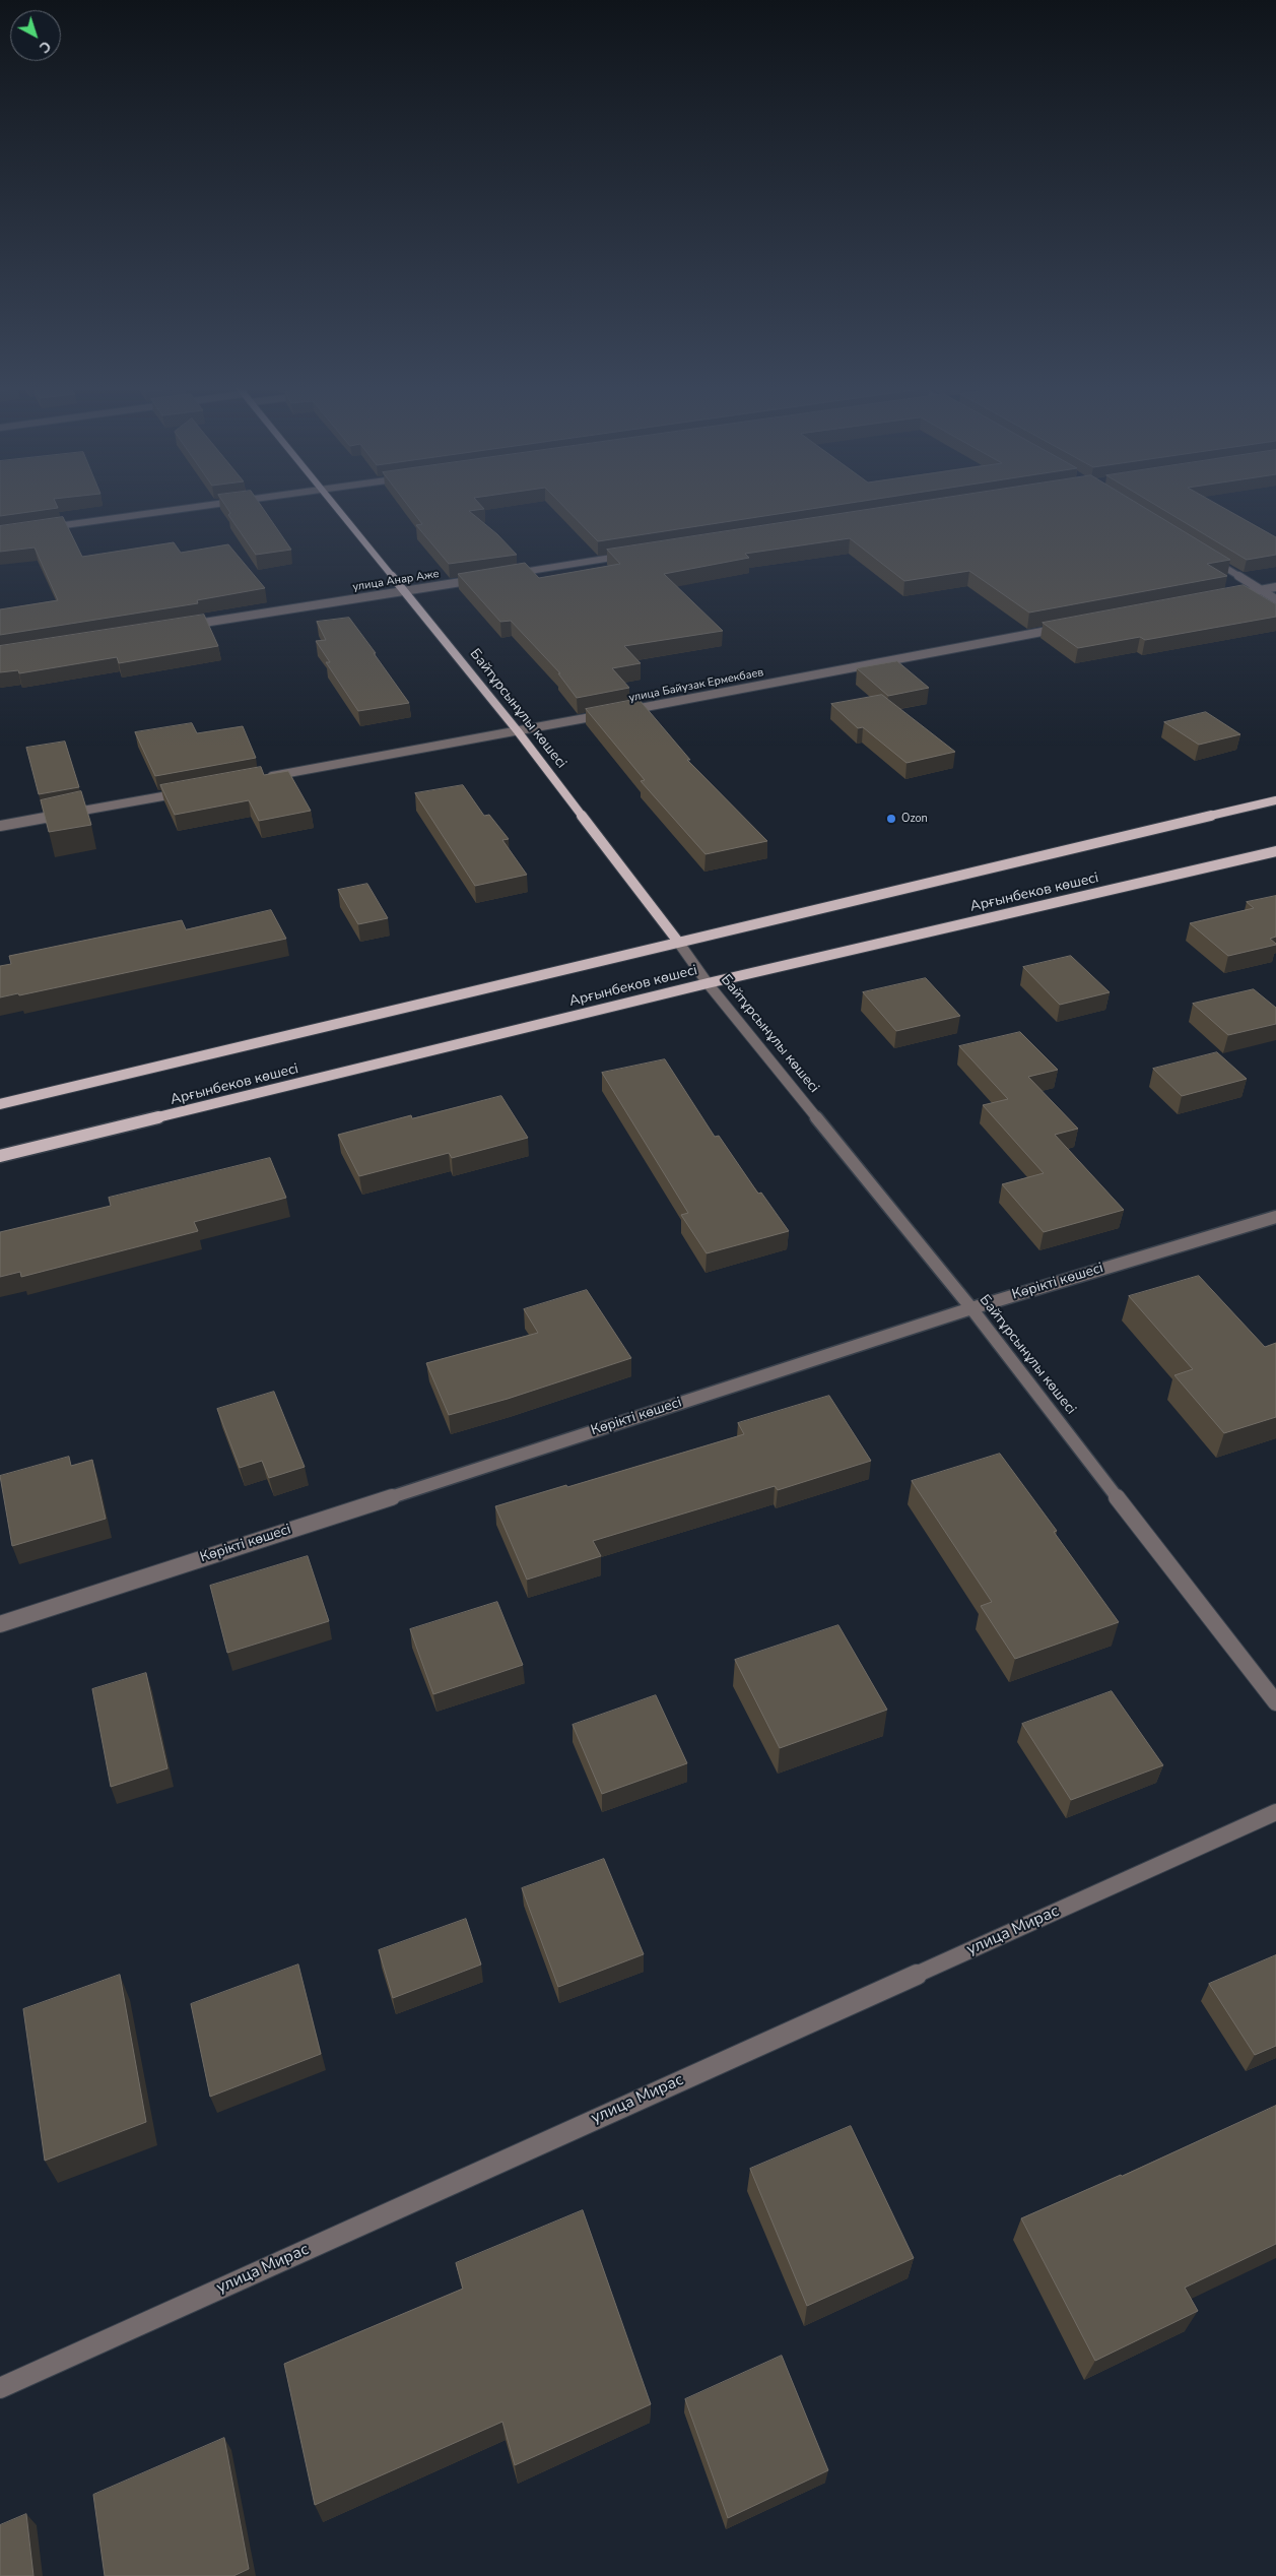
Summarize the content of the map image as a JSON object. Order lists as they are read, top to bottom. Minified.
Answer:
{"streets":{"main road":["Байтұрсынұлы көшесі","Арғынбеков көшесі"],"street":["улица Анар Аже","улица Байузак Ермекбаев","Көрікті көшесі","улица Мирас"]},"crossings":[["улица Анар Аже","Байтұрсынұлы көшесі"],["Байтұрсынұлы көшесі","Арғынбеков көшесі"],["Байтұрсынұлы көшесі","Көрікті көшесі"]],"places":["Ozon"],"north":"bottom right"}
